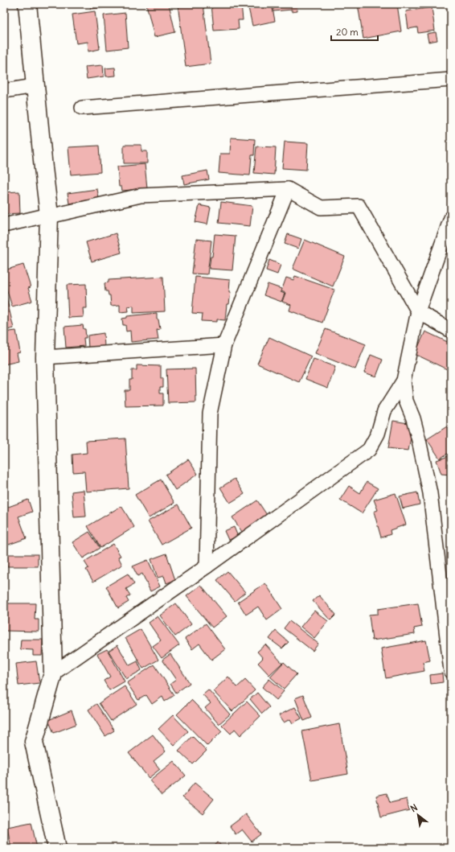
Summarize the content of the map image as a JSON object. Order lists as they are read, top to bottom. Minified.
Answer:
{"scale_bar":"20 m","north":"top left"}
